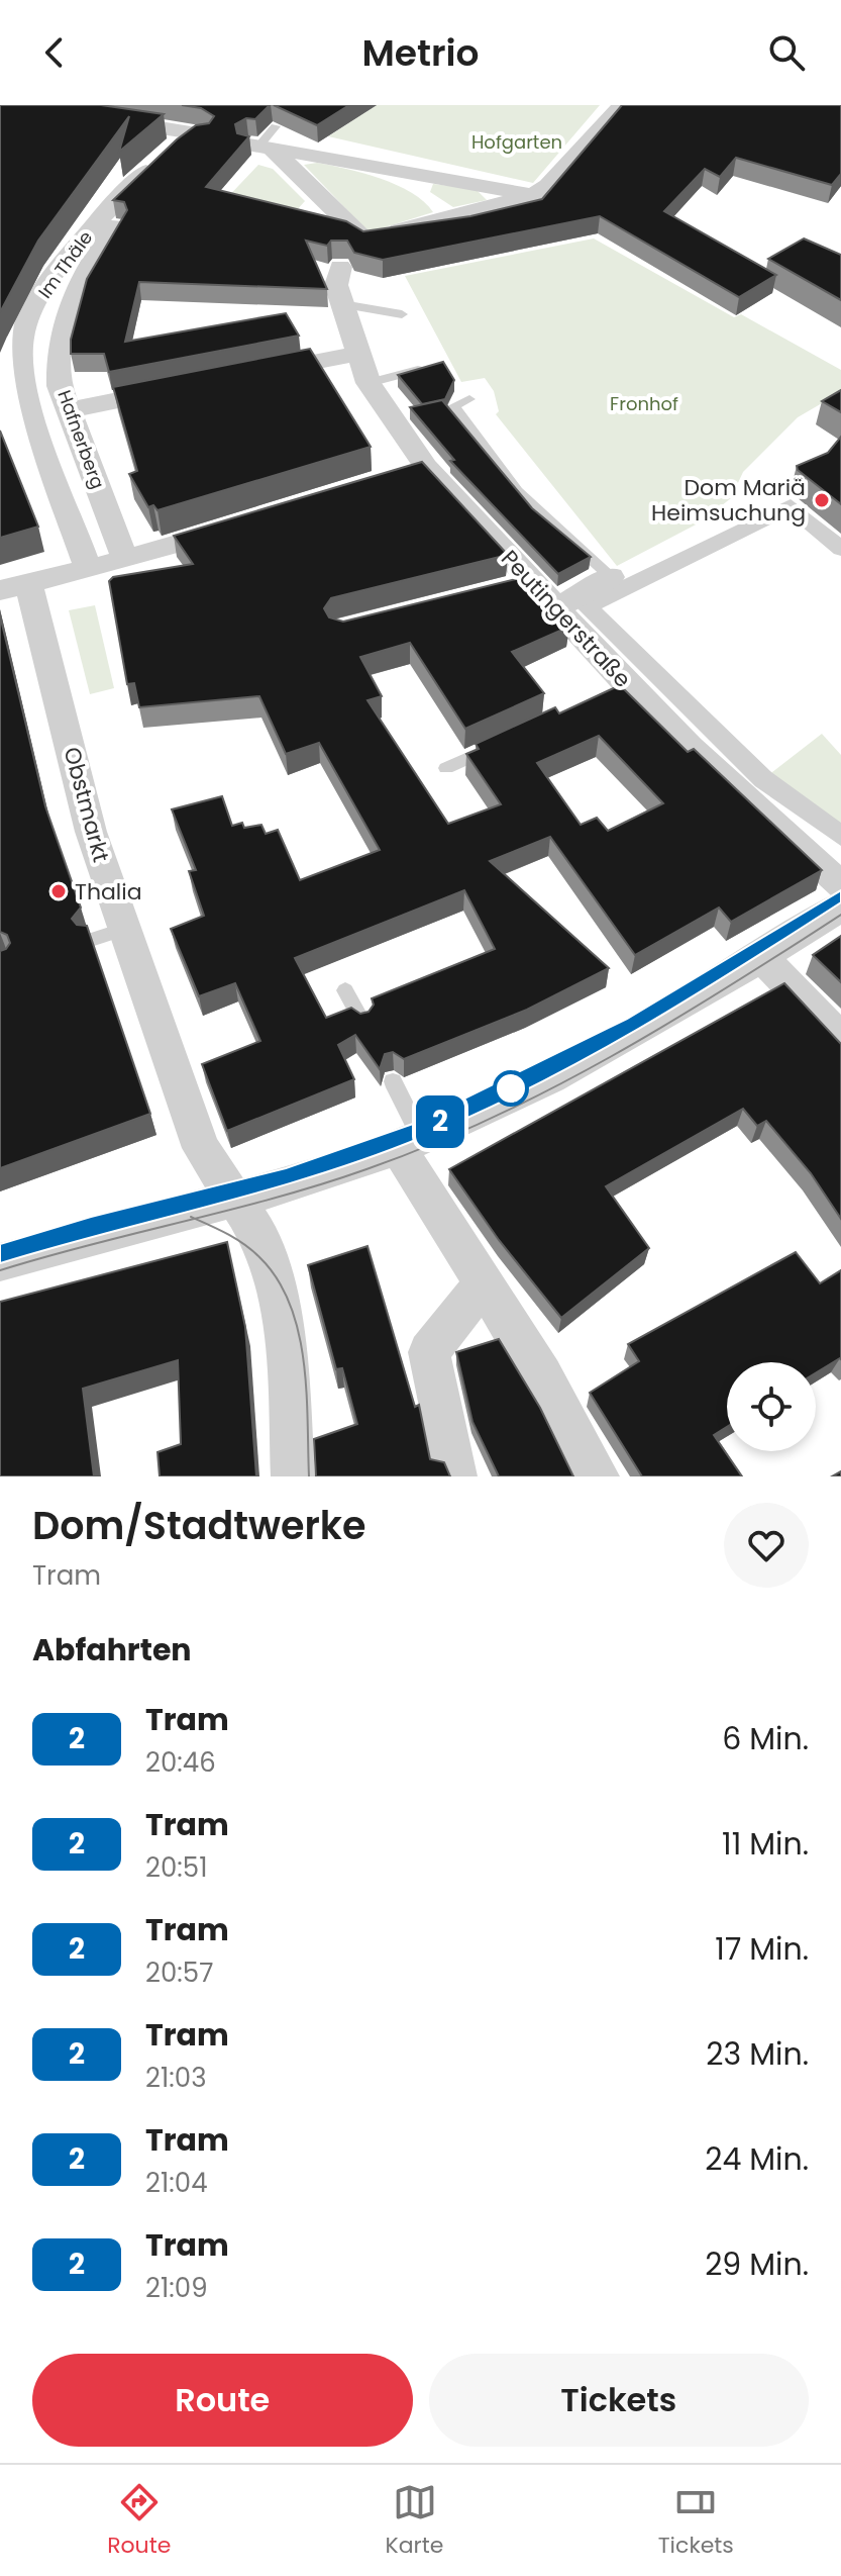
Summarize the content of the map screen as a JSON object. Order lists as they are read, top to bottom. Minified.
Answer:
{"streets":{"street":["Im Thäle","Hafnerberg","Peutingerstraße","Obstmarkt"]},"crossings":[["Im Thäle","Hafnerberg"]],"parks":["Hofgarten","Fronhof"],"places":["Dom Mariä Heimsuchung","Thalia"],"lines":["tram line 2"],"page":{"header":"Metrio","on_map":"2","heading":[["Dom/Stadtwerke","Tram"],"Abfahrten"],"list":[{"mark":"2","name":"Tram","note":"20:46","value":"6 Min."},{"mark":"2","name":"Tram","note":"20:51","value":"11 Min."},{"mark":"2","name":"Tram","note":"20:57","value":"17 Min."},{"mark":"2","name":"Tram","note":"21:03","value":"23 Min."},{"mark":"2","name":"Tram","note":"21:04","value":"24 Min."},{"mark":"2","name":"Tram","note":"21:09","value":"29 Min."}],"buttons":["Route","Tickets"],"tabs":["Route","Karte","Tickets"]}}
